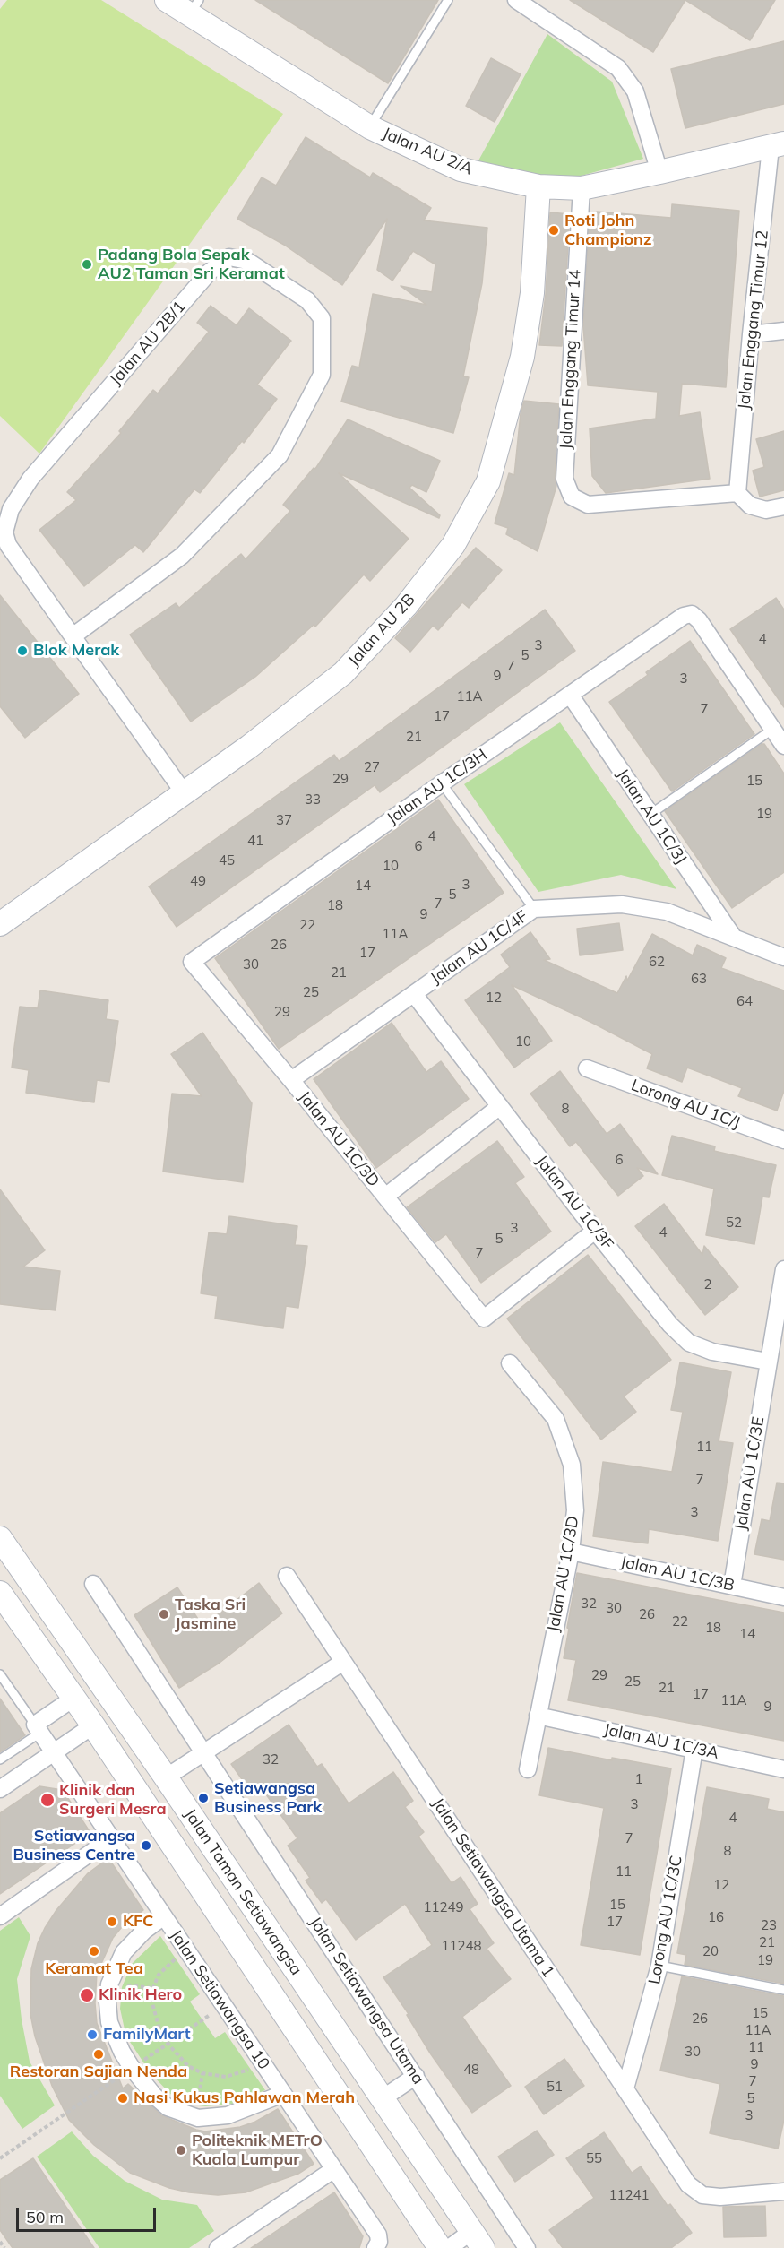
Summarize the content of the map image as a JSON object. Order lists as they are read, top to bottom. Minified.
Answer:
{"streets":{"street":["Jalan AU 2/A","Jalan Enggang Timur 12","Jalan AU 2B/1","Jalan Enggang Timur 14","Jalan AU 2B","Jalan AU 1C/3H","Jalan AU 1C/3J","Jalan AU 1C/4F","Lorong AU 1C/J","Jalan AU 1C/3D","Jalan AU 1C/3F","Jalan AU 1C/3E","Jalan AU 1C/3B","Jalan AU 1C/3A","Jalan Setiawangsa Utama 1","Jalan Taman Setiawangsa","Lorong AU 1C/3C","Jalan Setiawangsa 10","Jalan Setiawangsa Utama"]},"crossings":[["Jalan AU 2/A","Jalan Enggang Timur 12"],["Jalan AU 2/A","Jalan Enggang Timur 14"],["Jalan AU 2/A","Jalan AU 2B"],["Jalan Enggang Timur 12","Jalan Enggang Timur 14"],["Jalan AU 2B/1","Jalan AU 2B"],["Jalan AU 1C/3H","Jalan AU 1C/3J"],["Jalan AU 1C/3H","Jalan AU 1C/3D"],["Jalan AU 1C/3J","Jalan AU 1C/4F"],["Jalan AU 1C/4F","Jalan AU 1C/3D"],["Jalan AU 1C/4F","Jalan AU 1C/3F"],["Jalan AU 1C/3D","Jalan AU 1C/3F"],["Jalan AU 1C/3D","Jalan AU 1C/3B"],["Jalan AU 1C/3D","Jalan AU 1C/3A"],["Jalan AU 1C/3F","Jalan AU 1C/3E"],["Jalan AU 1C/3E","Jalan AU 1C/3B"],["Jalan AU 1C/3A","Lorong AU 1C/3C"],["Jalan Setiawangsa Utama 1","Lorong AU 1C/3C"]],"places":["Roti John Championz","Padang Bola Sepak AU2 Taman Sri Keramat","Blok Merak","Taska Sri Jasmine","Setiawangsa Business Park","Klinik dan Surgeri Mesra","Setiawangsa Business Centre","KFC","Keramat Tea","Klinik Hero","FamilyMart","Restoran Sajian Nenda","Nasi Kukus Pahlawan Merah","Politeknik METrO Kuala Lumpur"],"house_numbers":["4","3","5","7","9","3","11A","7","17","21","27","29","15","33","19","37","4","41","6","45","10","49","3","14","5","7","18","9","22","11A","26","17","62","30","21","63","25","12","64","29","10","8","6","52","3","4","5","7","2","11","7","3","32","30","26","22","18","14","29","25","21","17","11A","9","32","1","3","4","7","8","11","12","15","11249","16","17","23","21","11248","20","19","15","26","11A","11","30","9","48","7","51","5","3","55","11241"],"scale_bar":"50 m"}
